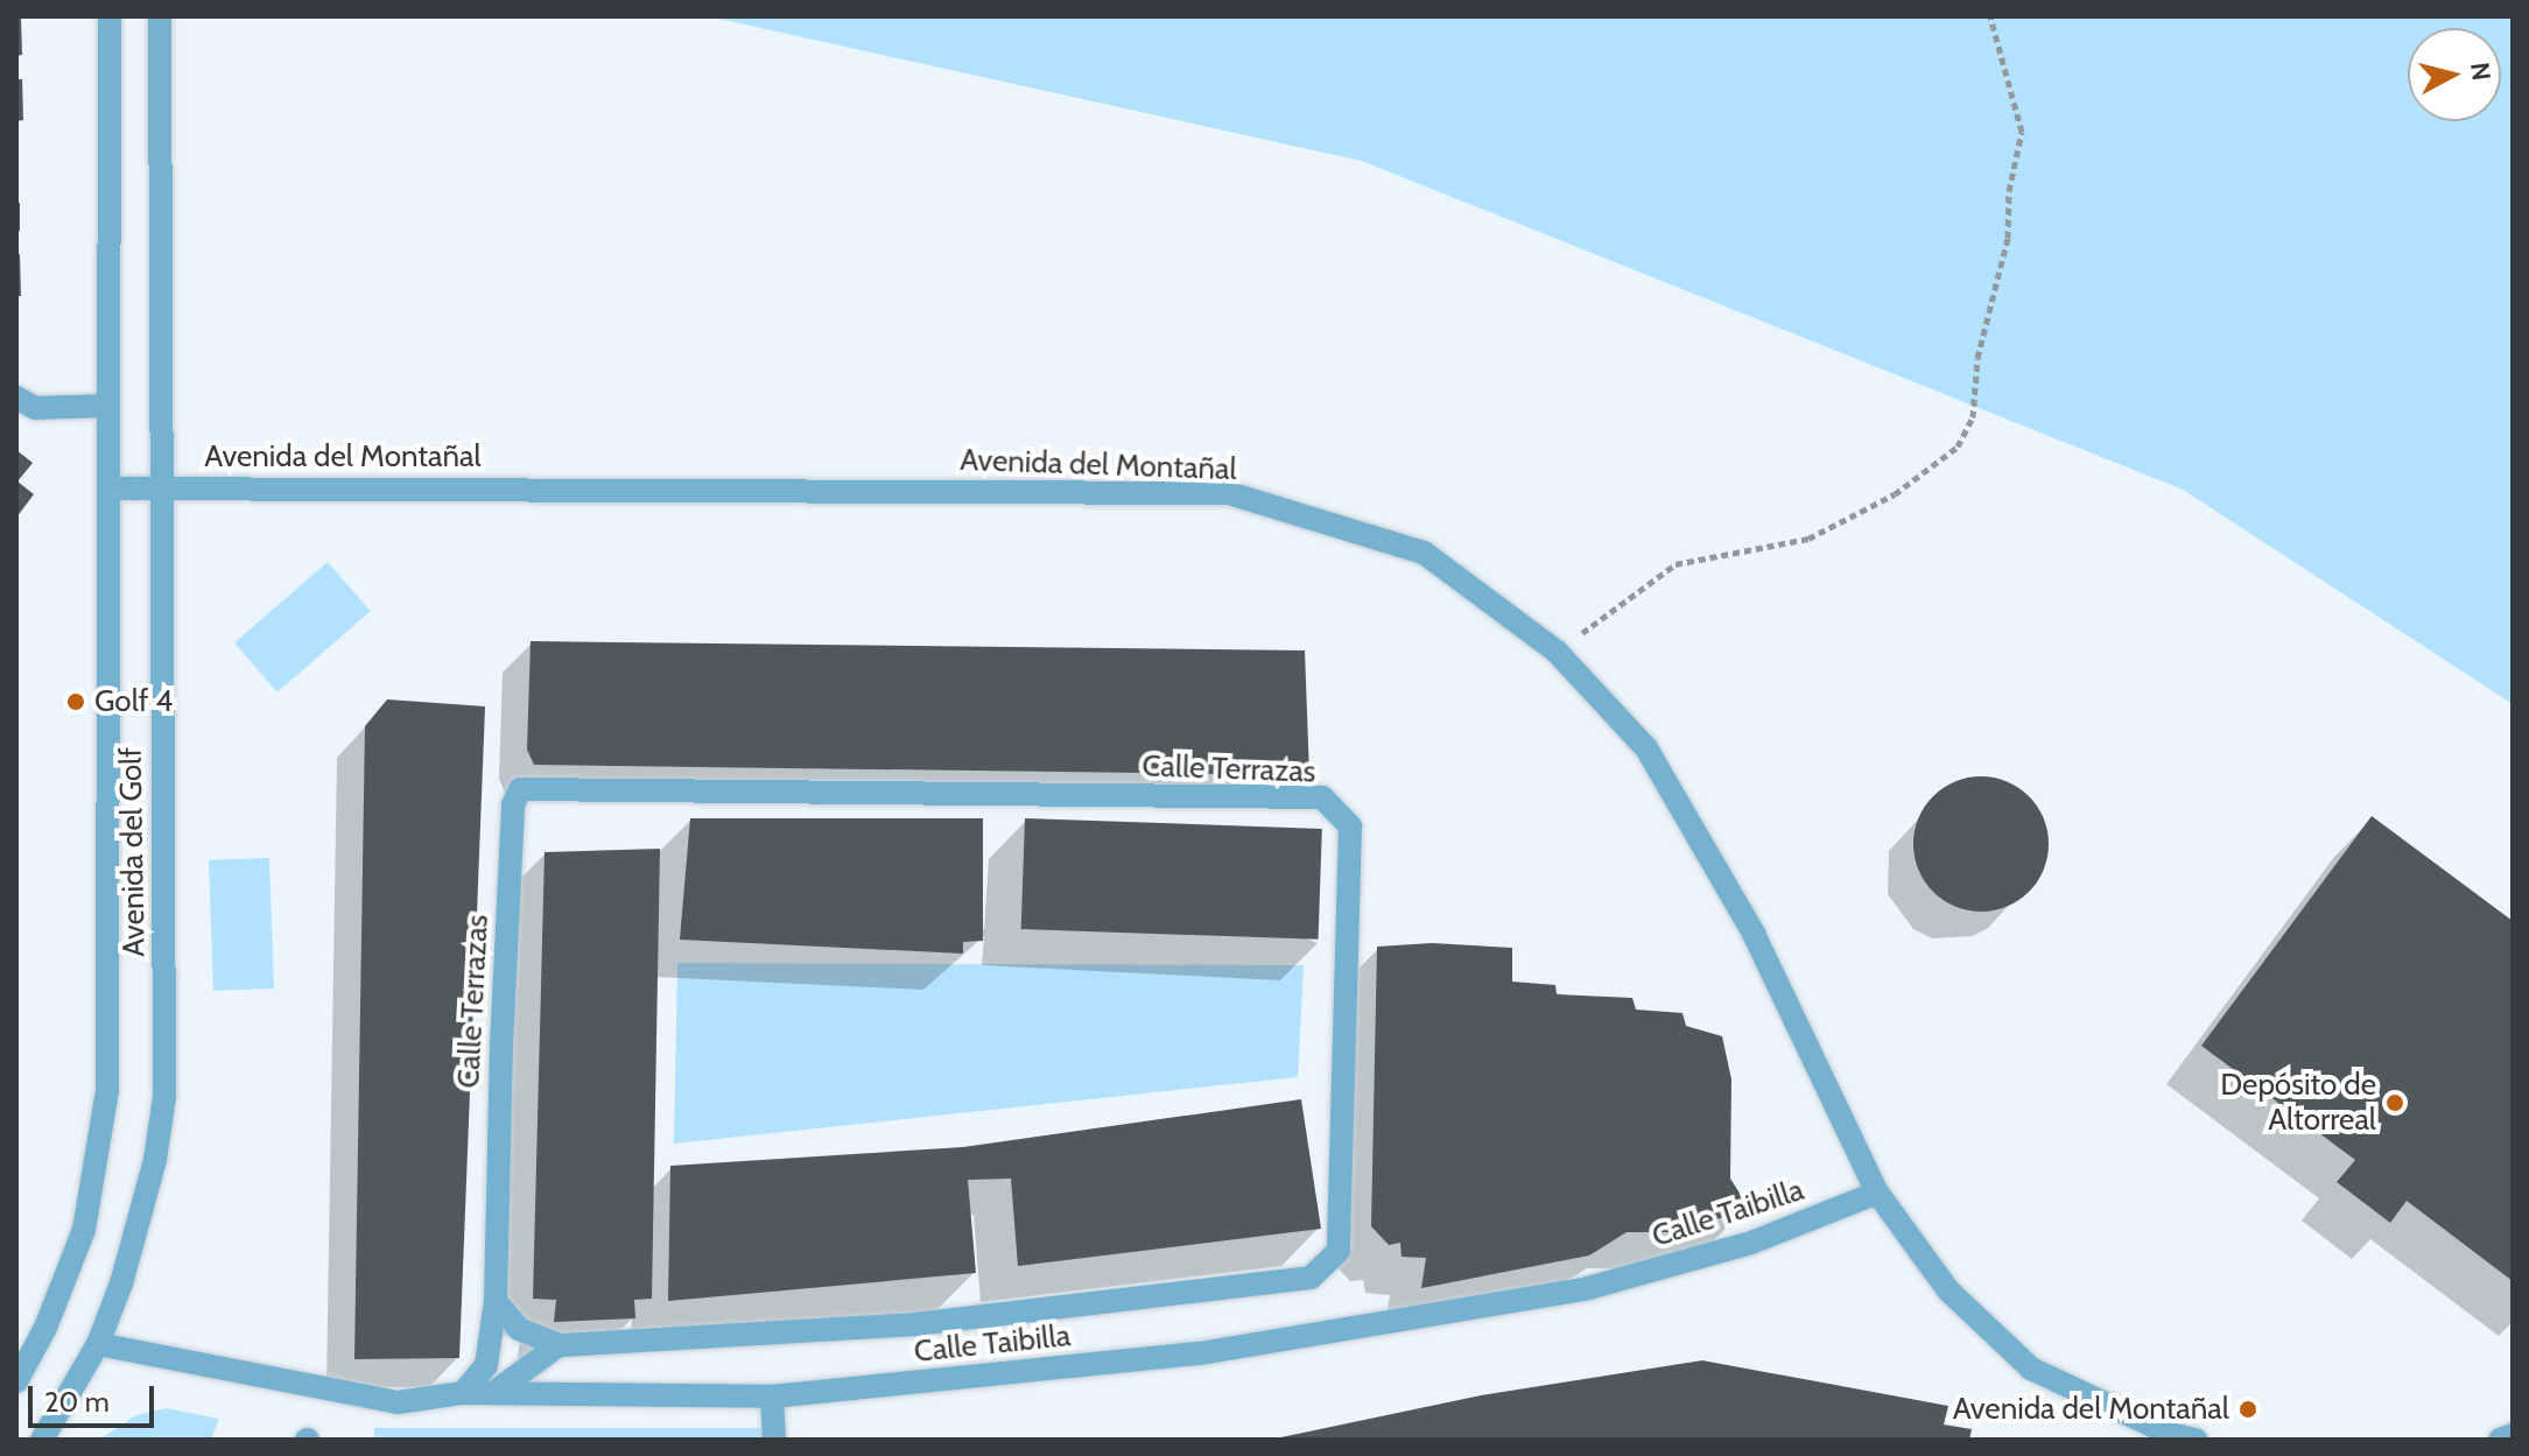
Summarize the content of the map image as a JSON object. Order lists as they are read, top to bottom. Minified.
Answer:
{"streets":{"street":["Avenida del Montañal","Calle Terrazas","Avenida del Golf","Calle Taibilla"]},"crossings":[["Avenida del Montañal","Avenida del Golf"],["Avenida del Montañal","Calle Taibilla"],["Calle Terrazas","Calle Taibilla"],["Avenida del Golf","Calle Taibilla"]],"places":["Golf 4","Depósito de Altorreal","Avenida del Montañal"],"scale_bar":"20 m","north":"right"}
